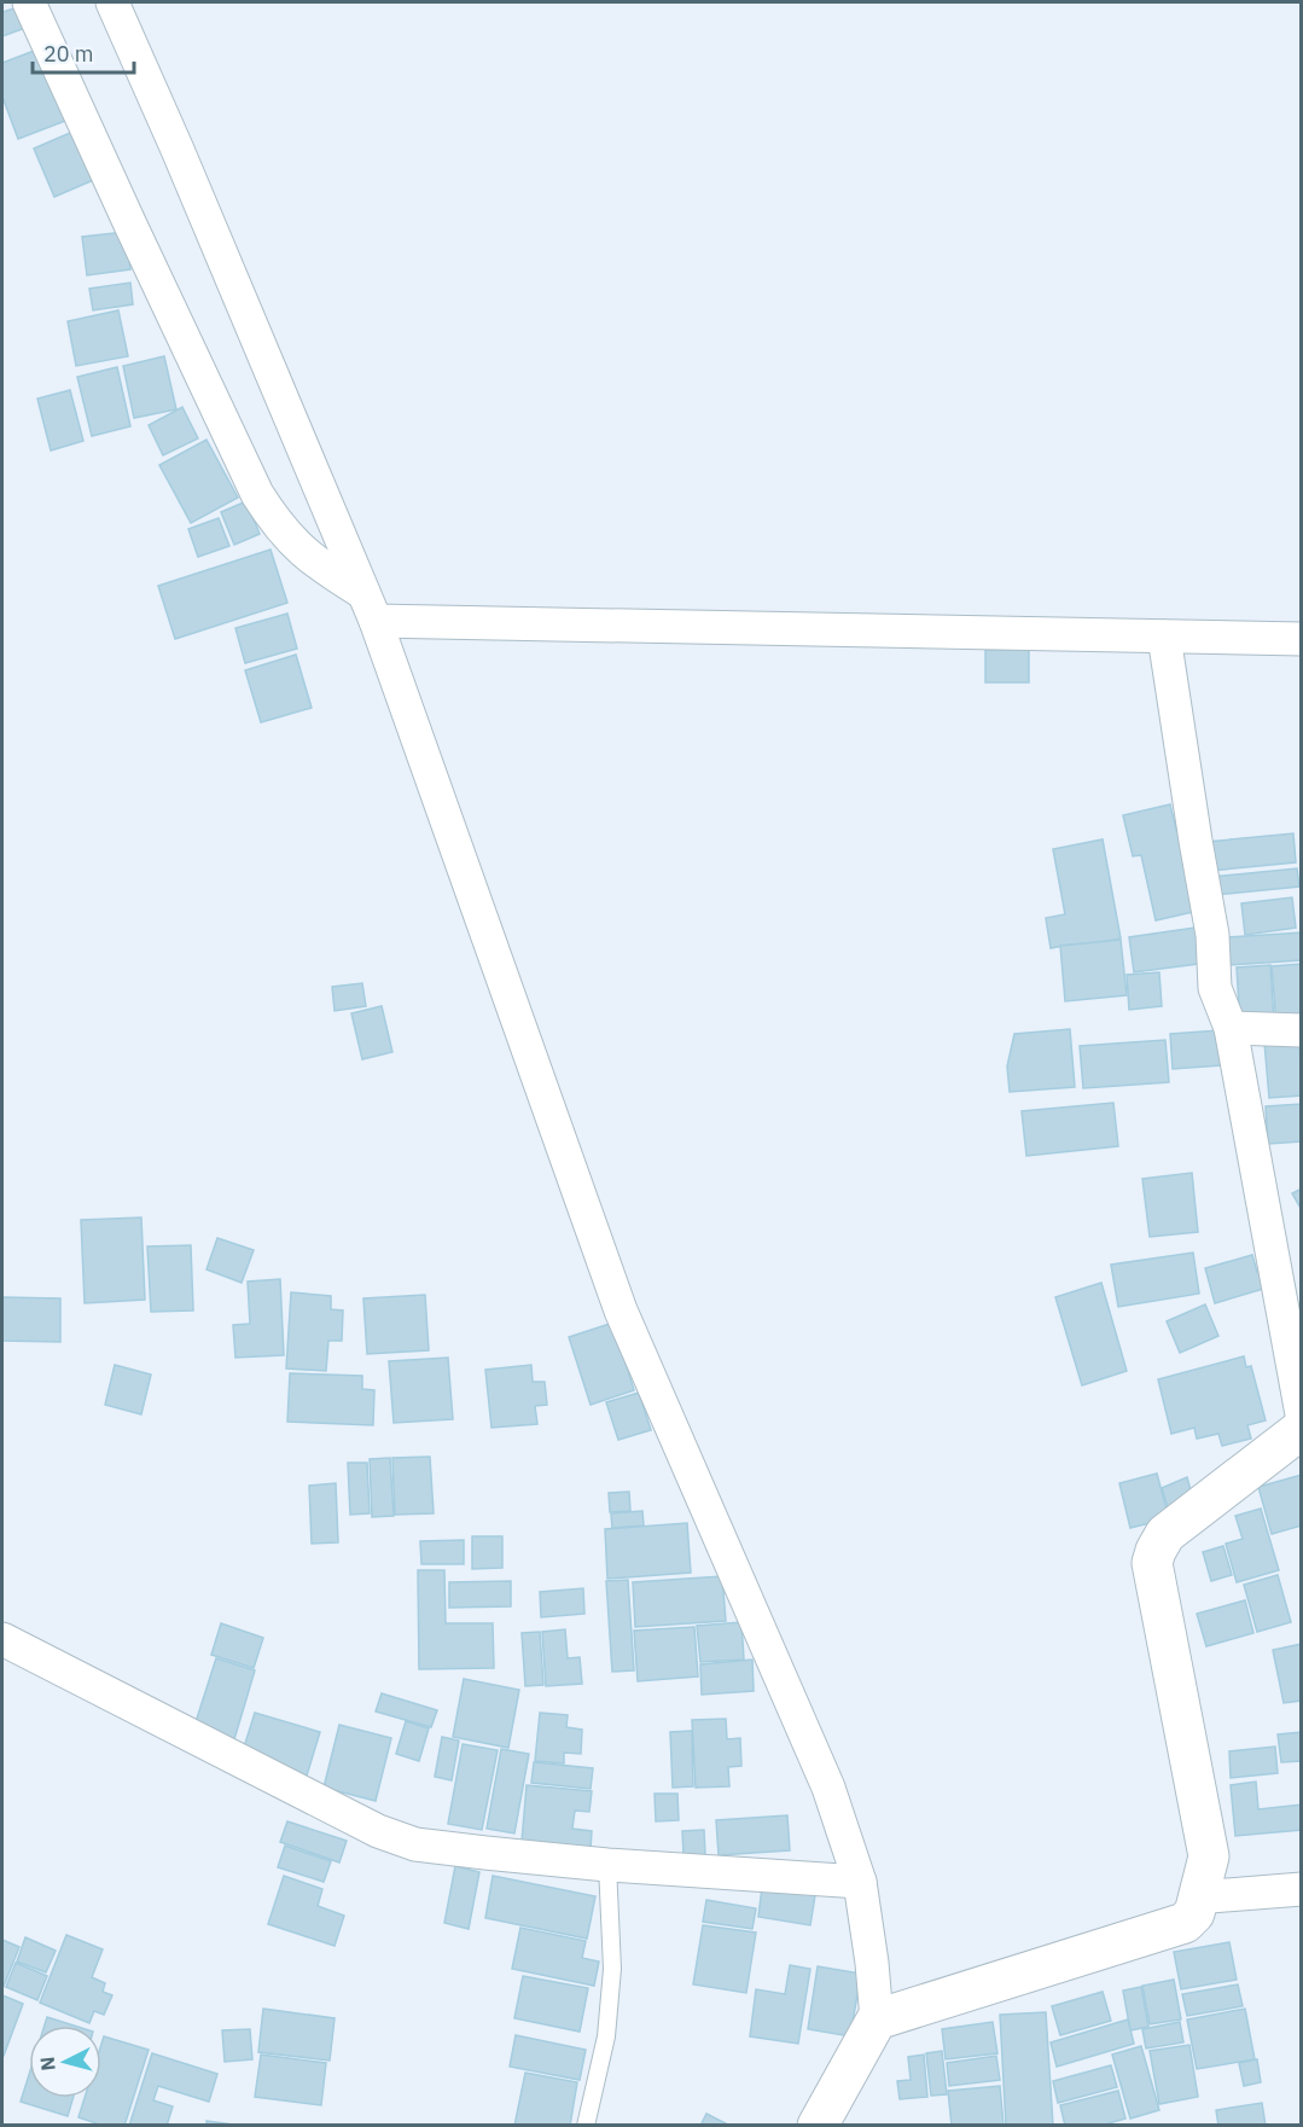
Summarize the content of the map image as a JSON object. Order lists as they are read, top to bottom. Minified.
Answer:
{"scale_bar":"20 m","north":"left"}
